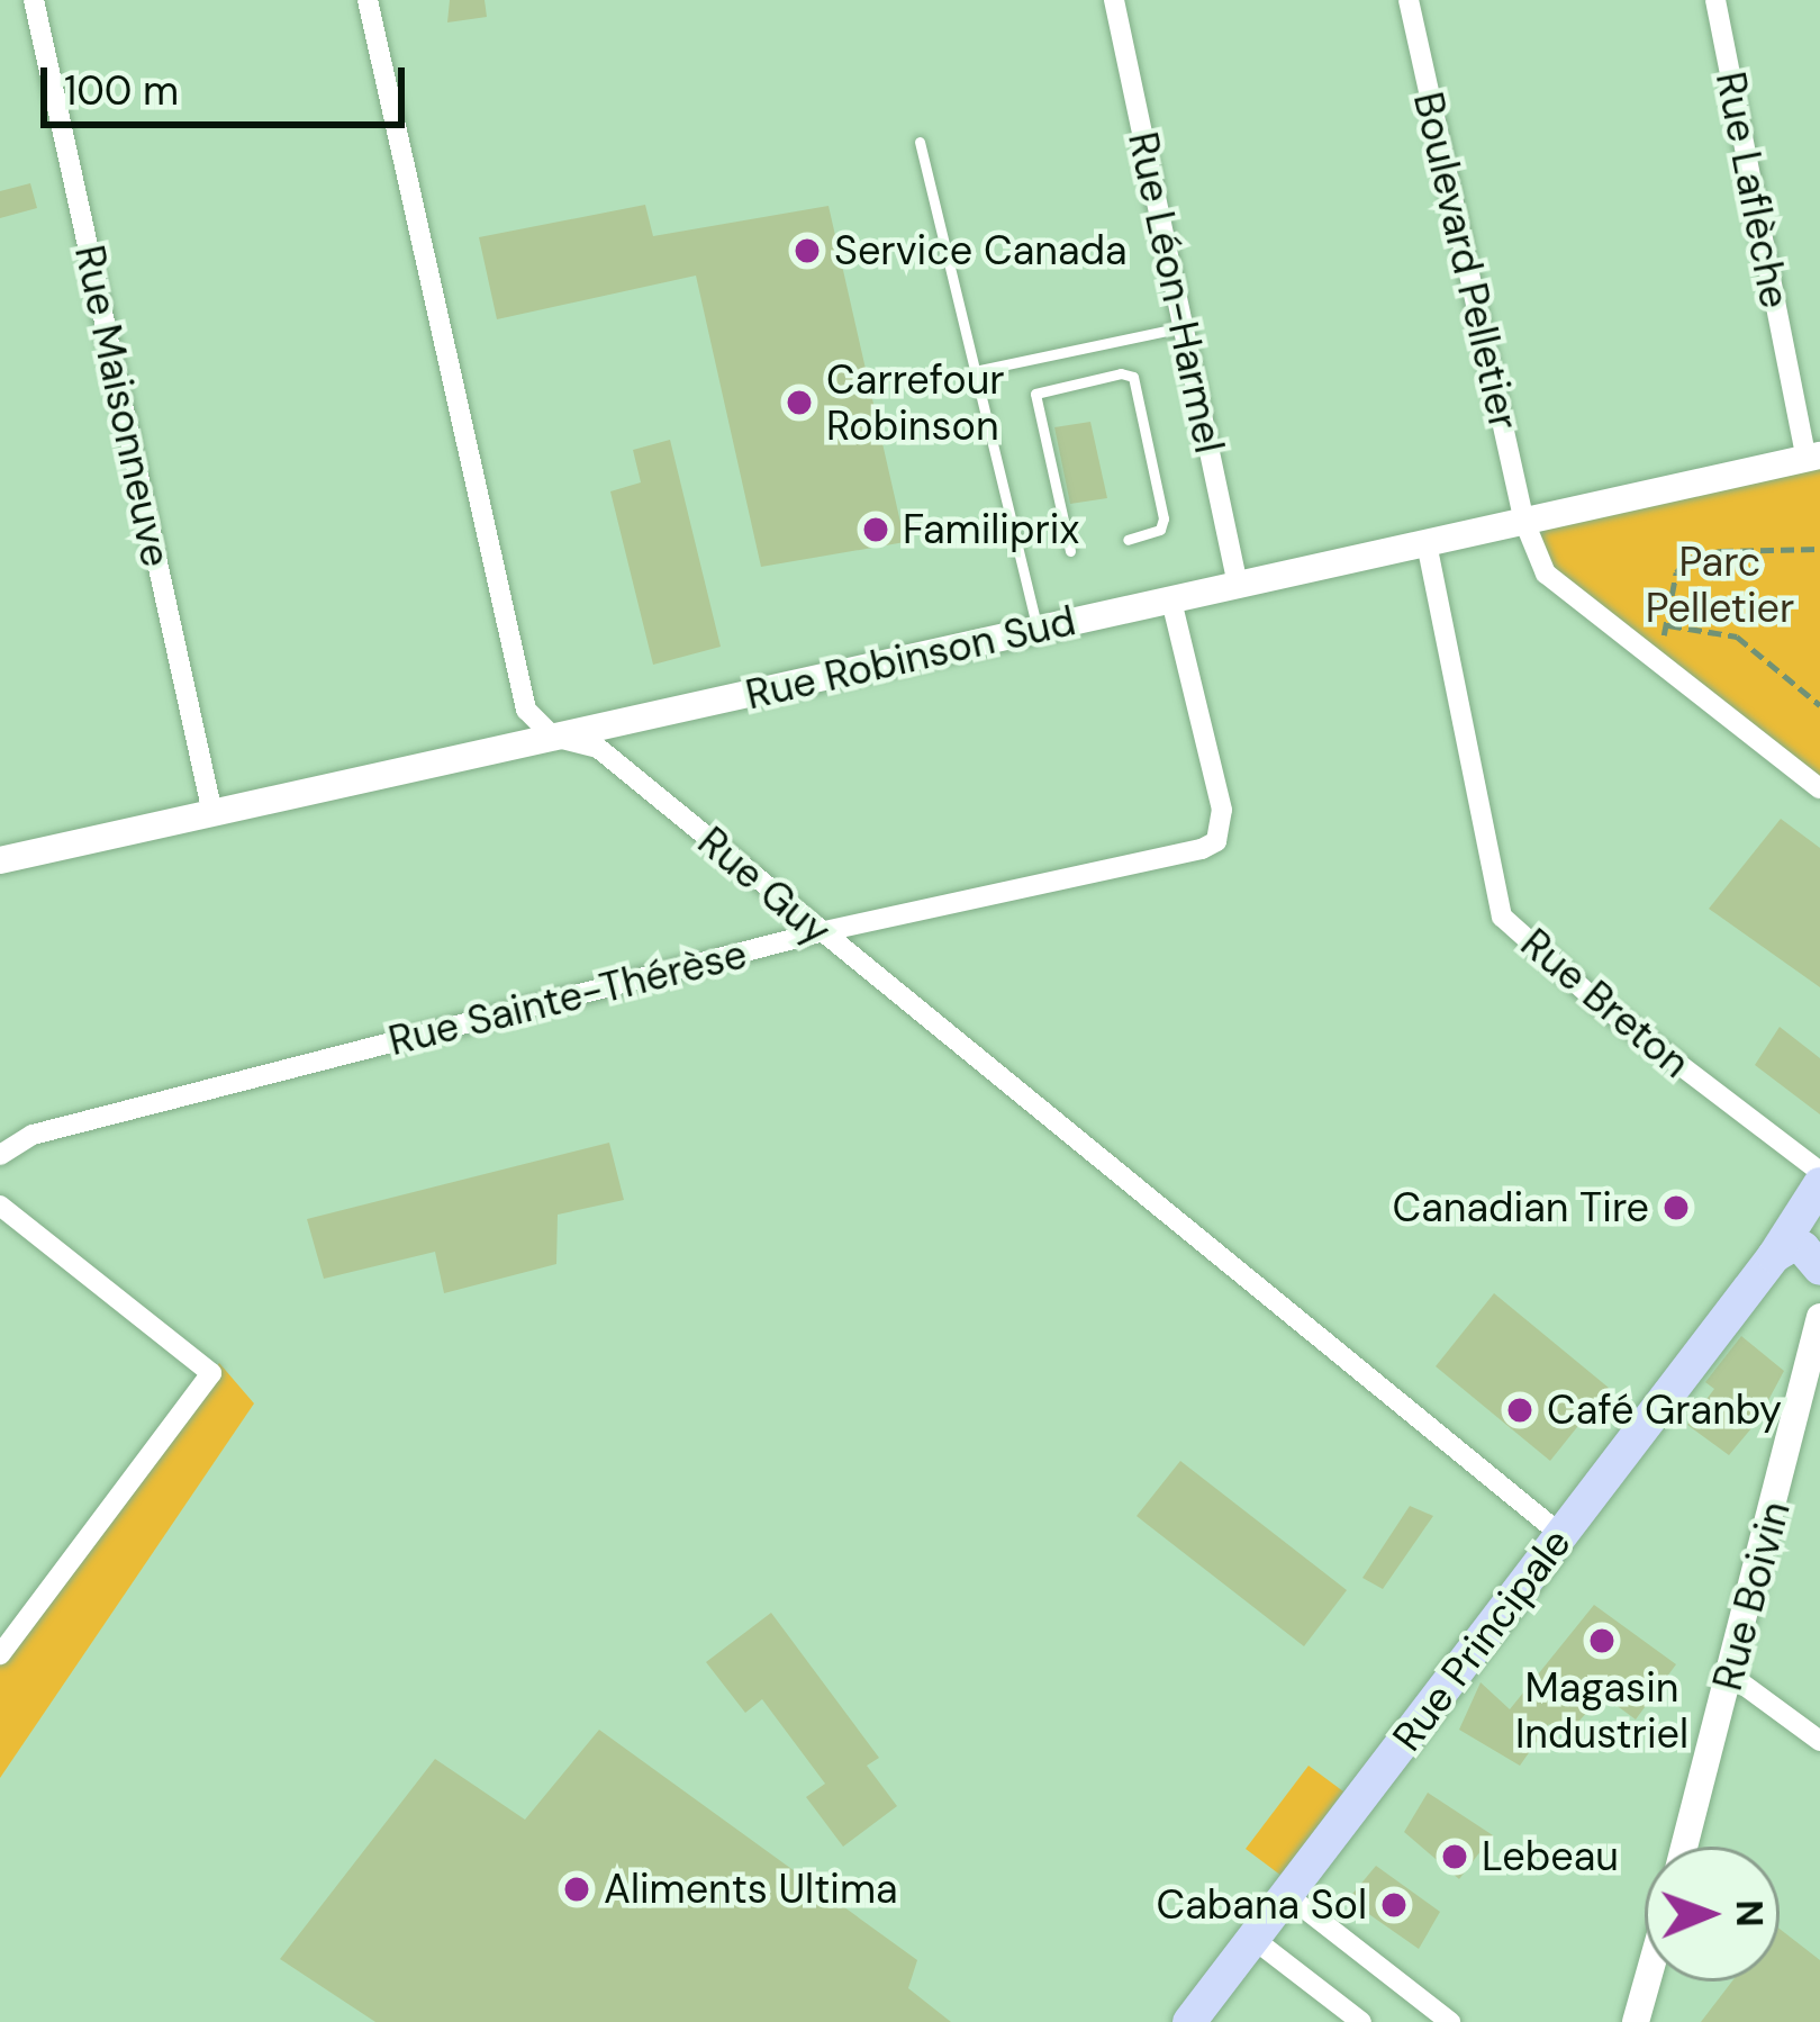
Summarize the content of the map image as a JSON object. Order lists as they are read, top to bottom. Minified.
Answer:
{"streets":{"main road":["Rue Principale"],"street":["Rue Laflèche","Boulevard Pelletier","Rue Léon-Harmel","Rue Maisonneuve","Rue Robinson Sud","Rue Guy","Rue Sainte-Thérèse","Rue Breton","Rue Boivin"]},"crossings":[["Rue Laflèche","Rue Robinson Sud"],["Boulevard Pelletier","Rue Robinson Sud"],["Rue Léon-Harmel","Rue Robinson Sud"],["Rue Maisonneuve","Rue Robinson Sud"],["Rue Robinson Sud","Rue Guy"],["Rue Robinson Sud","Rue Sainte-Thérèse"],["Rue Robinson Sud","Rue Breton"],["Rue Guy","Rue Sainte-Thérèse"],["Rue Guy","Rue Principale"]],"parks":["Parc Pelletier"],"places":["Service Canada","Carrefour Robinson","Familiprix","Canadian Tire","Café Granby","Magasin Industriel","Lebeau","Aliments Ultima","Cabana Sol"],"scale_bar":"100 m","north":"right"}
